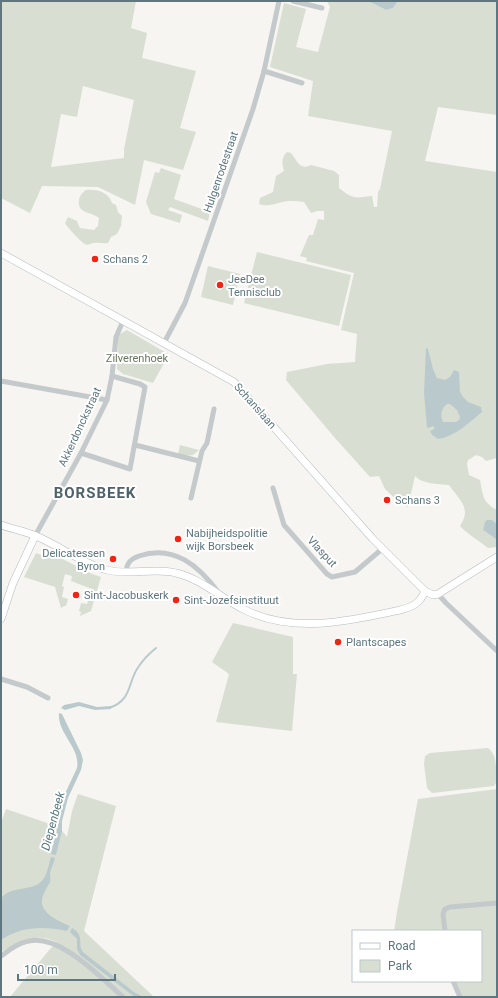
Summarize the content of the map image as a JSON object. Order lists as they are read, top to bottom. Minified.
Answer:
{"streets":{"street":["Hulgenrodestraat","Schanslaan","Akkerdonckstraat","Vlasput"]},"crossings":[["Hulgenrodestraat","Schanslaan"],["Schanslaan","Akkerdonckstraat"],["Schanslaan","Vlasput"]],"districts":["BORSBEEK"],"water":["Diepenbeek"],"parks":["Zilverenhoek"],"places":["Schans 2","JeeDee Tennisclub","Schans 3","Nabijheidspolitie wijk Borsbeek","Delicatessen Byron","Sint-Jacobuskerk","Sint-Jozefsinstituut","Plantscapes"],"legend":["Road","Park"],"scale_bar":"100 m"}
